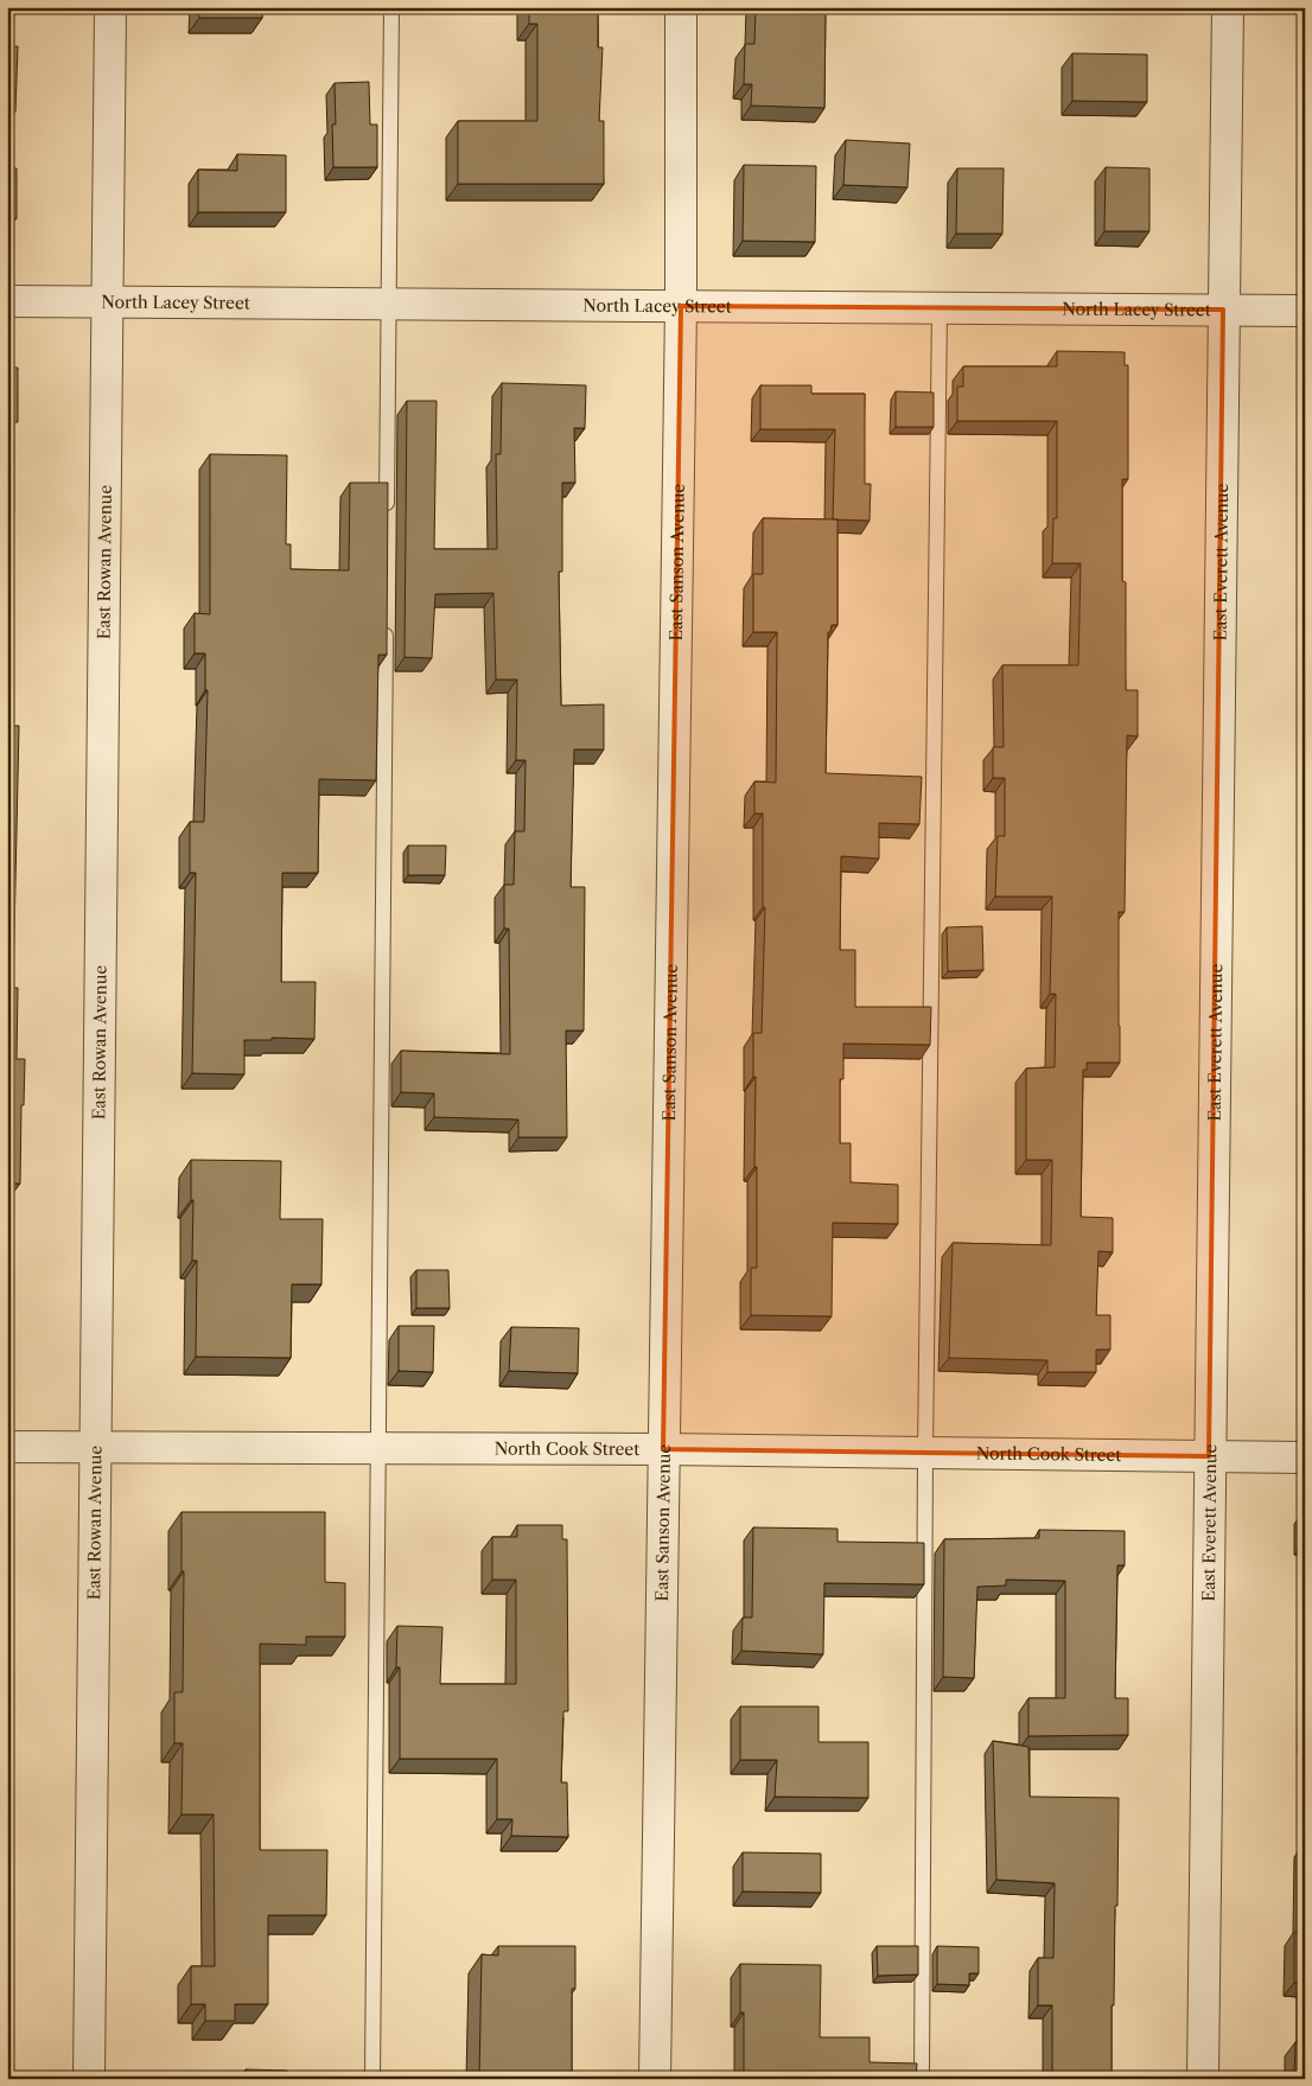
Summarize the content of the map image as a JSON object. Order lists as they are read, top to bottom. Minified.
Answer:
{"streets":{"street":["North Lacey Street","East Rowan Avenue","East Sanson Avenue","East Everett Avenue","North Cook Street"]},"crossings":[["North Lacey Street","East Rowan Avenue"],["North Lacey Street","East Sanson Avenue"],["North Lacey Street","East Everett Avenue"],["East Rowan Avenue","North Cook Street"],["East Sanson Avenue","North Cook Street"],["East Everett Avenue","North Cook Street"]]}
